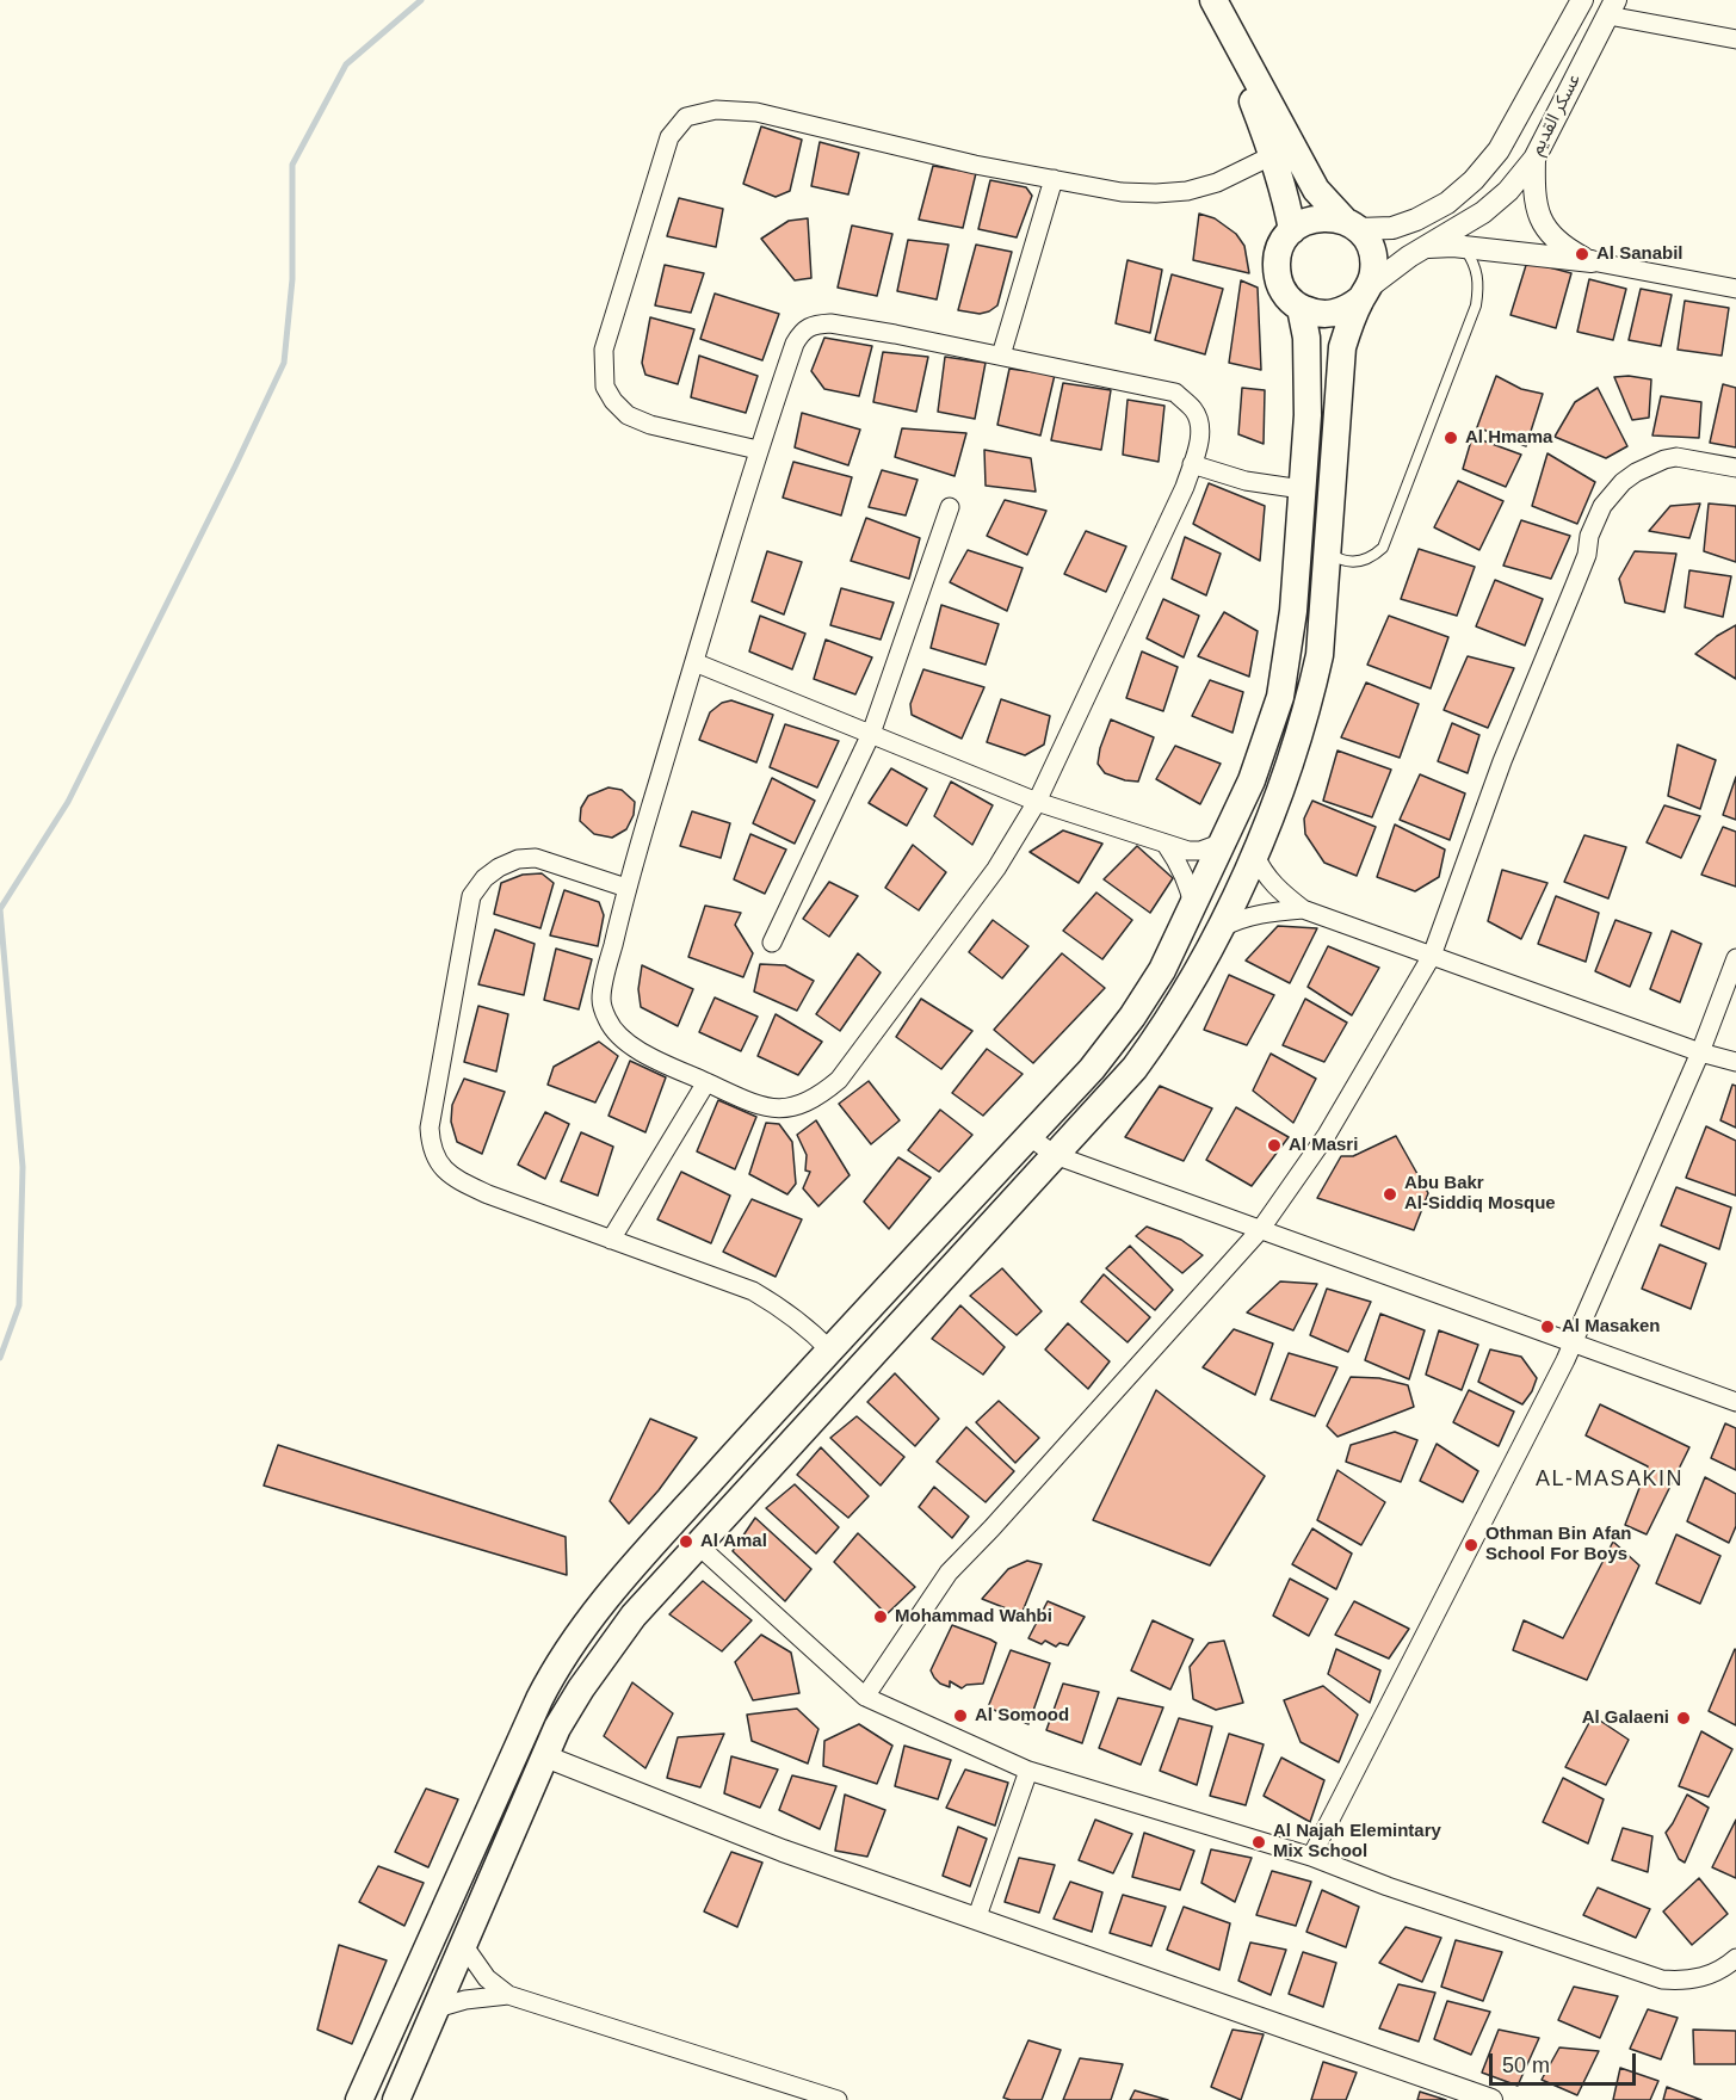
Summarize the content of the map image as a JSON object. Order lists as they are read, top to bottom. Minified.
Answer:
{"streets":{"street":["عسكر القديم"]},"districts":["AL-MASAKIN"],"places":["Al Sanabil","Al Hmama","Al Masri","Abu Bakr Al-Siddiq Mosque","Al Masaken","Al Amal","Othman Bin Afan School For Boys","Mohammad Wahbi","Al Somood","Al Galaeni","Al Najah Elemintary Mix School"],"scale_bar":"50 m"}
